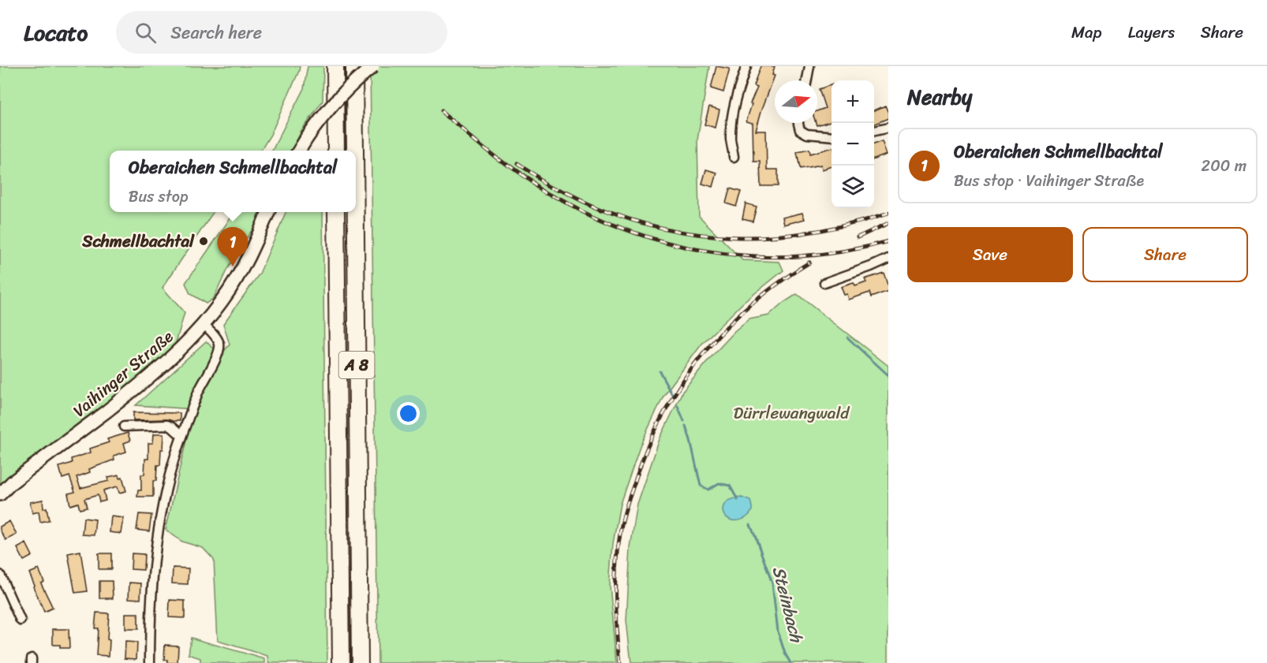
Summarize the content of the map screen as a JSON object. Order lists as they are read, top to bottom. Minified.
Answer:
{"streets":{"highway":["A 8"],"main road":["Vaihinger Straße"]},"water":["Steinbach"],"parks":["Dürrlewangwald"],"places":["Schmellbachtal"],"north":"right","page":{"header":"Locato","search":"Search here","nav":["Map","Layers","Share"],"heading":"Nearby","map_buttons":["+","−"],"list":[{"mark":"1","name":"Oberaichen Schmellbachtal","note":"Bus stop · Vaihinger Straße","value":"200 m"}],"popup":["Oberaichen Schmellbachtal","Bus stop"],"buttons":["Save","Share"],"pins":"1"}}
